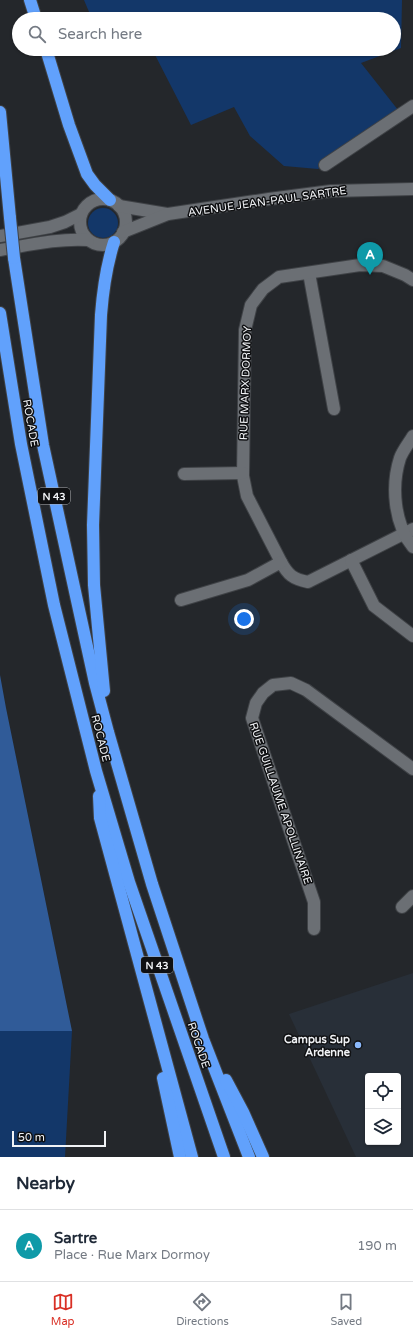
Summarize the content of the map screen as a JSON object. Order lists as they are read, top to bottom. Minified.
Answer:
{"streets":{"highway":["ROCADE","N 43"],"street":["AVENUE JEAN-PAUL SARTRE","RUE MARX DORMOY","RUE GUILLAUME APOLLINAIRE"]},"places":["Campus Sup Ardenne"],"scale_bar":"50 m","page":{"search":"Search here","pins":"A","scale":"50 m","heading":"Nearby","list":[{"mark":"A","name":"Sartre","note":"Place · Rue Marx Dormoy","value":"190 m"}],"nav":["Map","Directions","Saved"]}}
